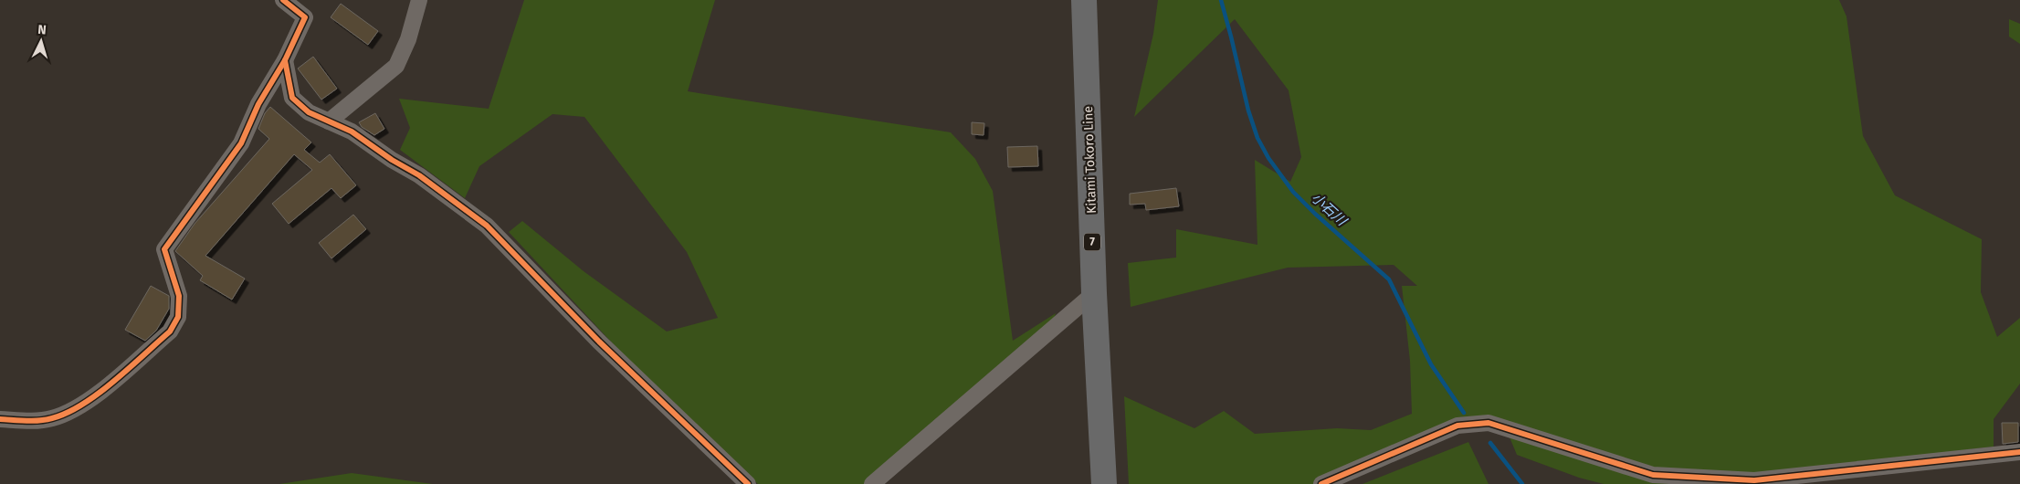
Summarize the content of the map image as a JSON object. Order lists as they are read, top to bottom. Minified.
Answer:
{"streets":{"main road":["Kitami Tokoro Line","7"]},"water":["小石川"],"north":"top"}
